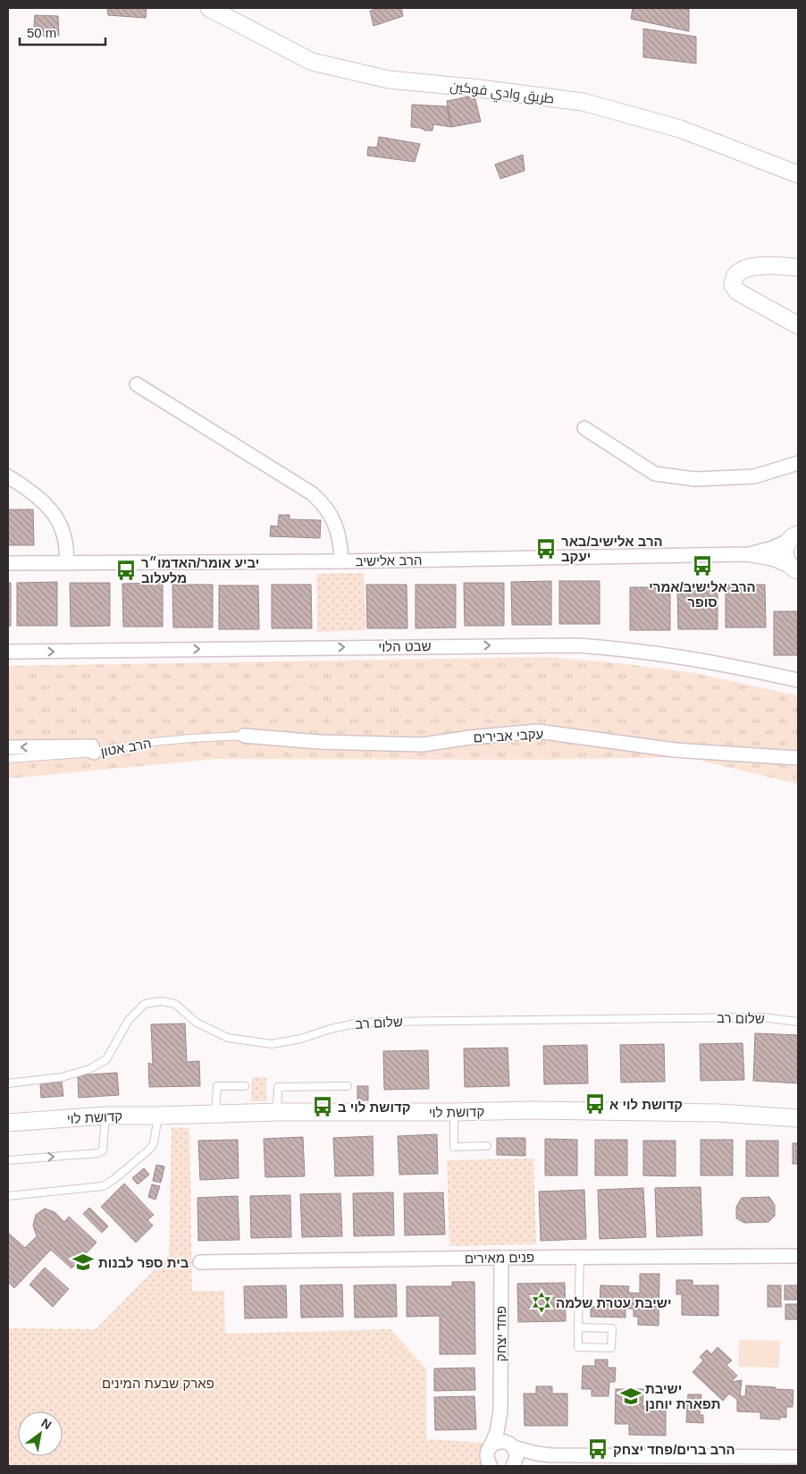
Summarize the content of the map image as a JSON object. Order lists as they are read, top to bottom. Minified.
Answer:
{"streets":{"street":["طريق وادي فوکين","הרב אלישיב","שבט הלוי","עקבי אבירים","קדושת לוי","פנים מאירים","פחד יצחק"],"lane":["הרב אטון","שלום רב"]},"crossings":[["עקבי אבירים","הרב אטון"],["פנים מאירים","פחד יצחק"]],"one_way":["שבט הלוי"],"parks":["פארק שבעת המינים"],"places":{"bus stop":["הרב אלישיב/באר יעקב","הרב אלישיב/אמרי סופר","יביע אומר/האדמו״ר מלעלוב","קדושת לוי א","קדושת לוי ב","הרב ברים/פחד יצחק"],"school or university":["בית ספר לבנות","ישיבת תפארת יוחנן"],"synagogue":["ישיבת עטרת שלמה"]},"scale_bar":"50 m","north":"top right"}
